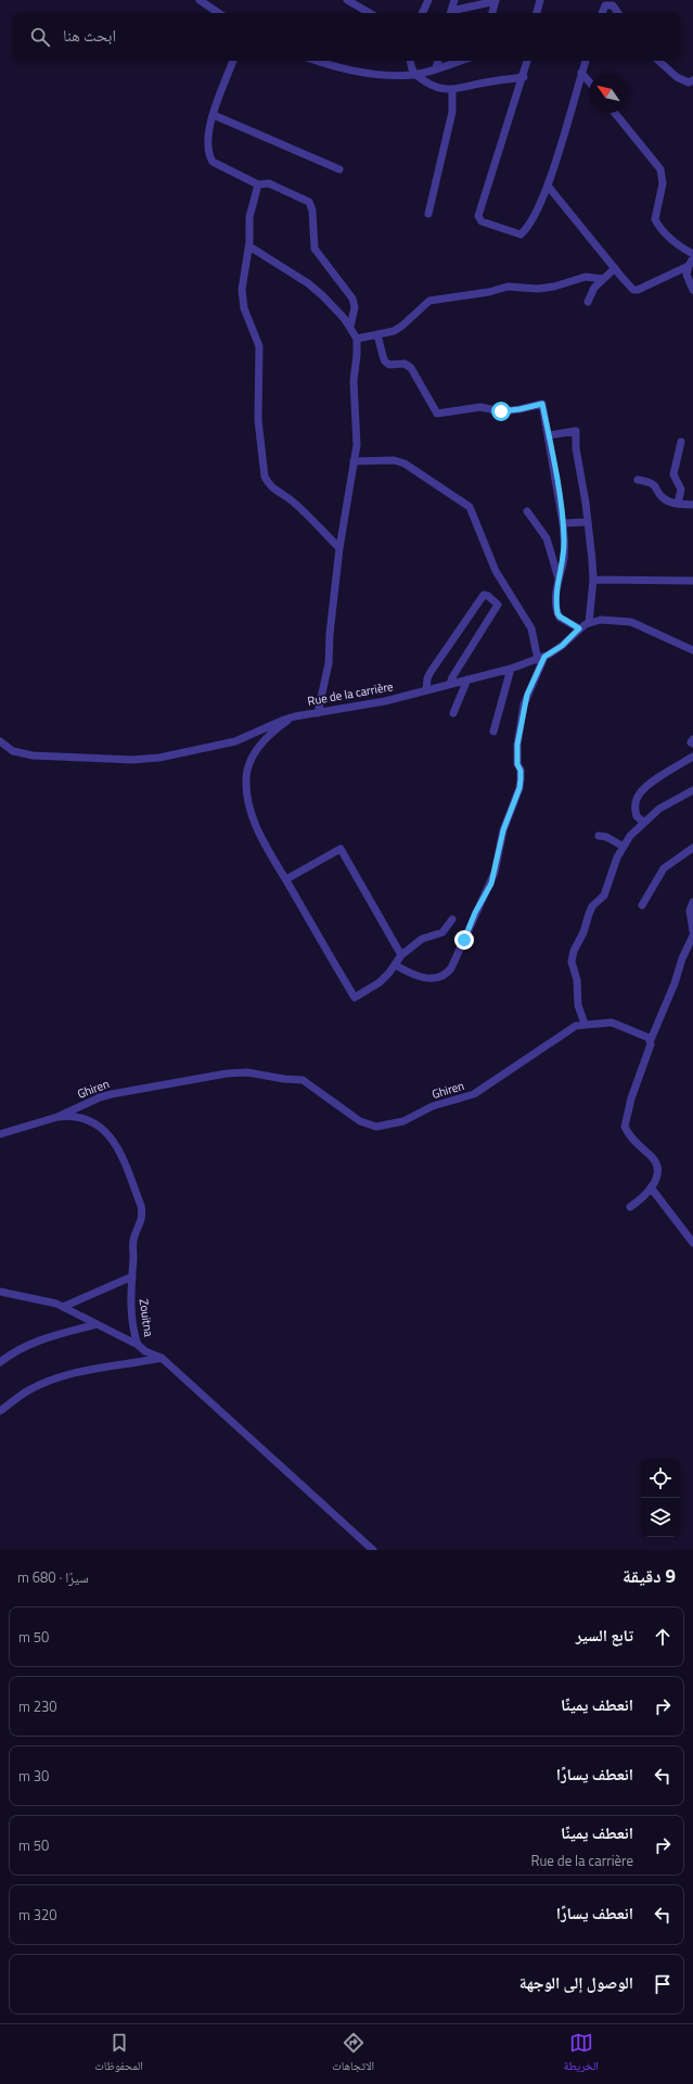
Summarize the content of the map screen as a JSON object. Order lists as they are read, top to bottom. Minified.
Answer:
{"streets":{"street":["Rue de la carrière","Ghiren","Zouitna"]},"crossings":[["Ghiren","Zouitna"]],"north":"top left","page":{"search":"ابحث هنا","heading":["9 دقيقة","سيرًا · 680 m"],"list":[["تابع السير","50 m"],["انعطف يمينًا","230 m"],["انعطف يسارًا","30 m"],["انعطف يمينًا","Rue de la carrière","50 m"],["انعطف يسارًا","320 m"],"الوصول إلى الوجهة"],"nav":["الخريطة","الاتجاهات","المحفوظات"]}}
